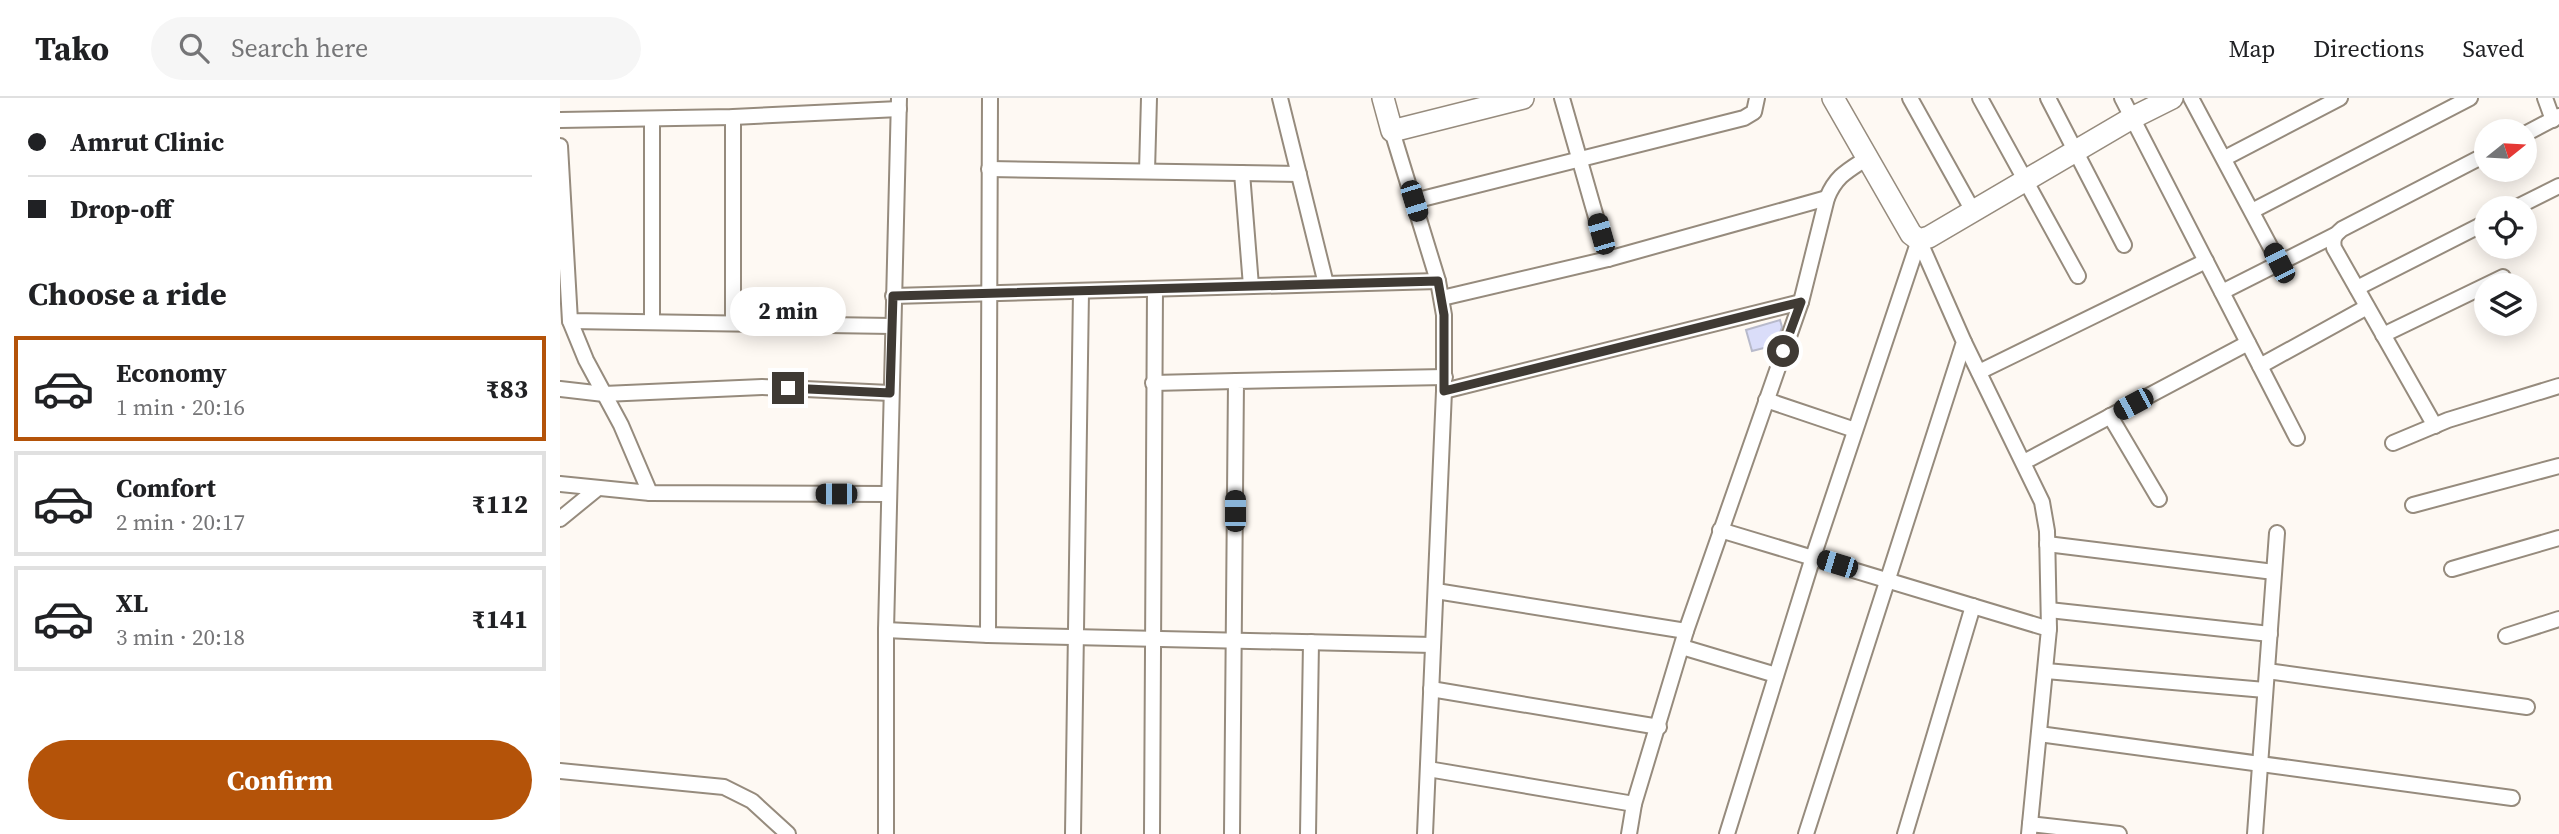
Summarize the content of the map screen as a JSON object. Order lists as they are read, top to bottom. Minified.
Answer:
{"north":"right","page":{"header":"Tako","search":"Search here","nav":["Map","Directions","Saved"],"banner":["Amrut Clinic","Drop-off"],"heading":"Choose a ride","bubble":"2 min","list":[{"name":"Economy","note":"1 min · 20:16","value":"₹83"},{"name":"Comfort","note":"2 min · 20:17","value":"₹112"},{"name":"XL","note":"3 min · 20:18","value":"₹141"}],"buttons":"Confirm"}}
